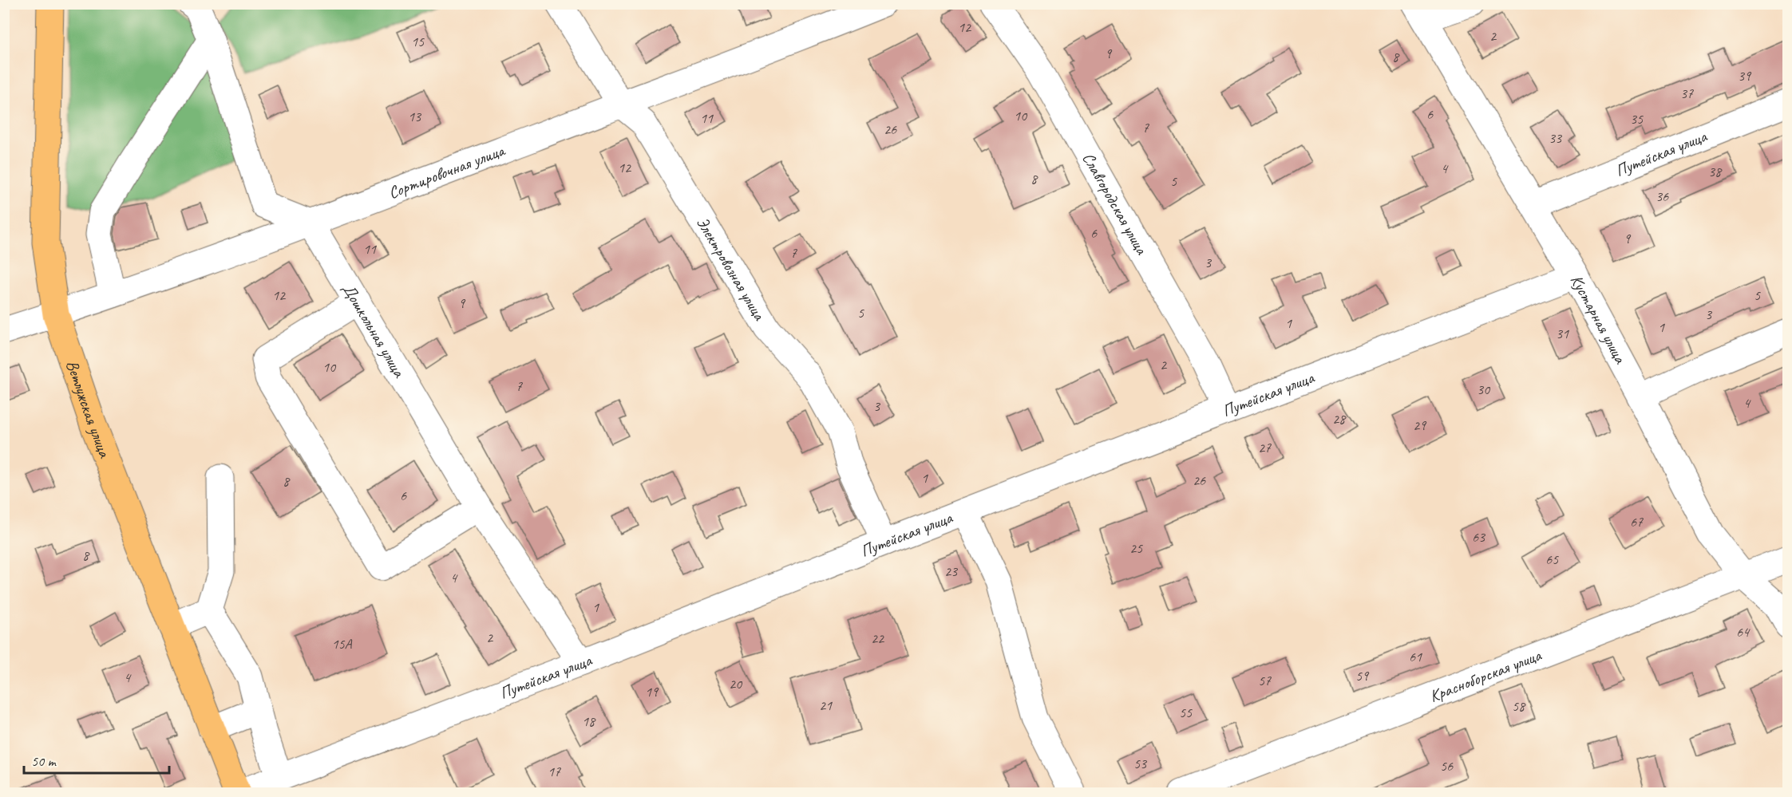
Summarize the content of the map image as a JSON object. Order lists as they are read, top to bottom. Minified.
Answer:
{"streets":{"main road":["Ветлужская улица"],"street":["Путейская улица","Сортировочная улица","Славгородская улица","Электровозная улица","Кустарная улица","Дошкольная улица","Красноборская улица"]},"crossings":[["Путейская улица","Славгородская улица"],["Путейская улица","Электровозная улица"],["Путейская улица","Кустарная улица"],["Путейская улица","Дошкольная улица"],["Путейская улица","Ветлужская улица"],["Сортировочная улица","Электровозная улица"],["Сортировочная улица","Дошкольная улица"],["Сортировочная улица","Ветлужская улица"],["Кустарная улица","Красноборская улица"]],"house_numbers":["12","2","15","9","8","39","37","6","10","13","11","35","7","26","33","12","4","38","8","5","36","6","9","11","7","3","12","5","9","5","3","1","1","31","2","10","7","30","4","3","28","29","27","1","26","8","6","67","63","25","8","65","23","4","1","64","2","22","15А","61","59","4","57","20","19","21","58","55","18","53","56","17"],"scale_bar":"50 m"}
